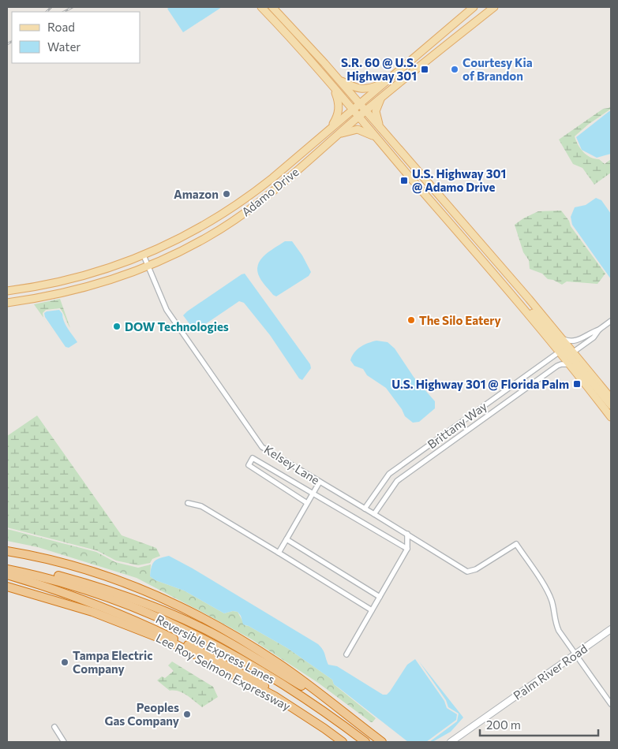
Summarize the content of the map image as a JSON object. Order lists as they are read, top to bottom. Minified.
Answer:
{"streets":{"highway":["Reversible Express Lanes","Lee Roy Selmon Expressway"],"main road":["Adamo Drive"],"street":["Brittany Way","Kelsey Lane","Palm River Road"]},"crossings":[["Adamo Drive","Kelsey Lane"],["Brittany Way","Kelsey Lane"],["Kelsey Lane","Palm River Road"]],"places":{"transit":["S.R. 60 @ U.S. Highway 301","U.S. Highway 301 @ Adamo Drive","U.S. Highway 301 @ Florida Palm"],"other":["Courtesy Kia of Brandon","Amazon","The Silo Eatery","DOW Technologies","Tampa Electric Company","Peoples Gas Company"]},"legend":["Road","Water"],"scale_bar":"200 m"}
